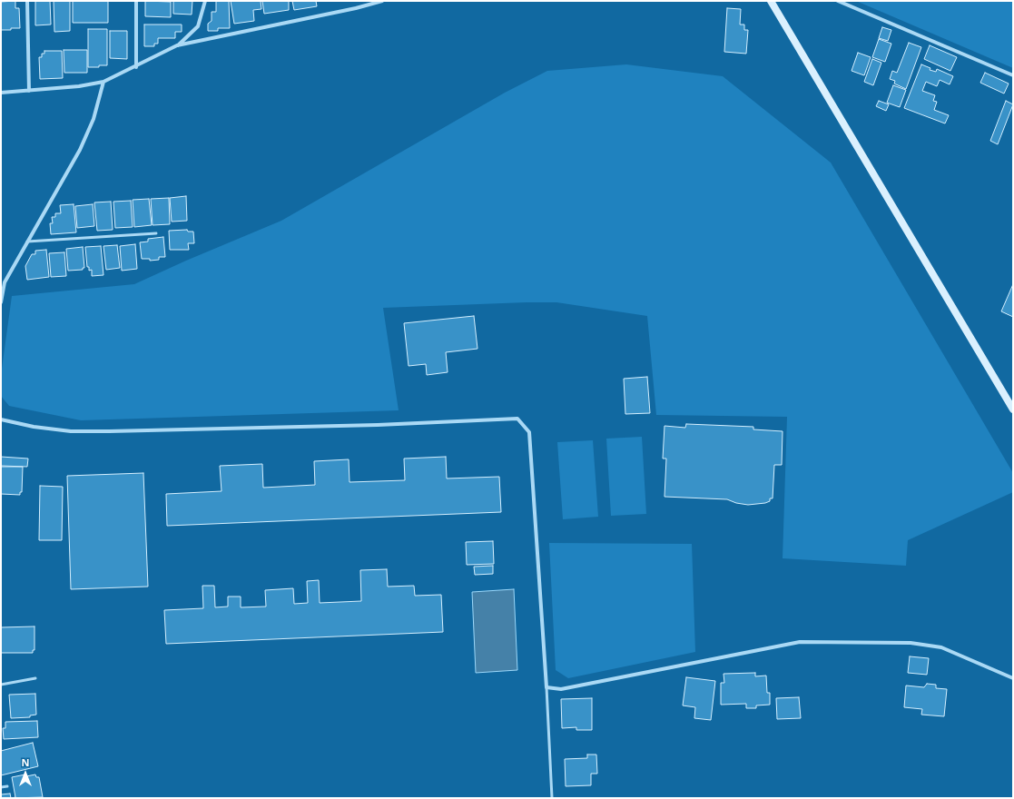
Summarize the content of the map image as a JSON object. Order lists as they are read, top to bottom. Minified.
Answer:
{"north":"top"}
